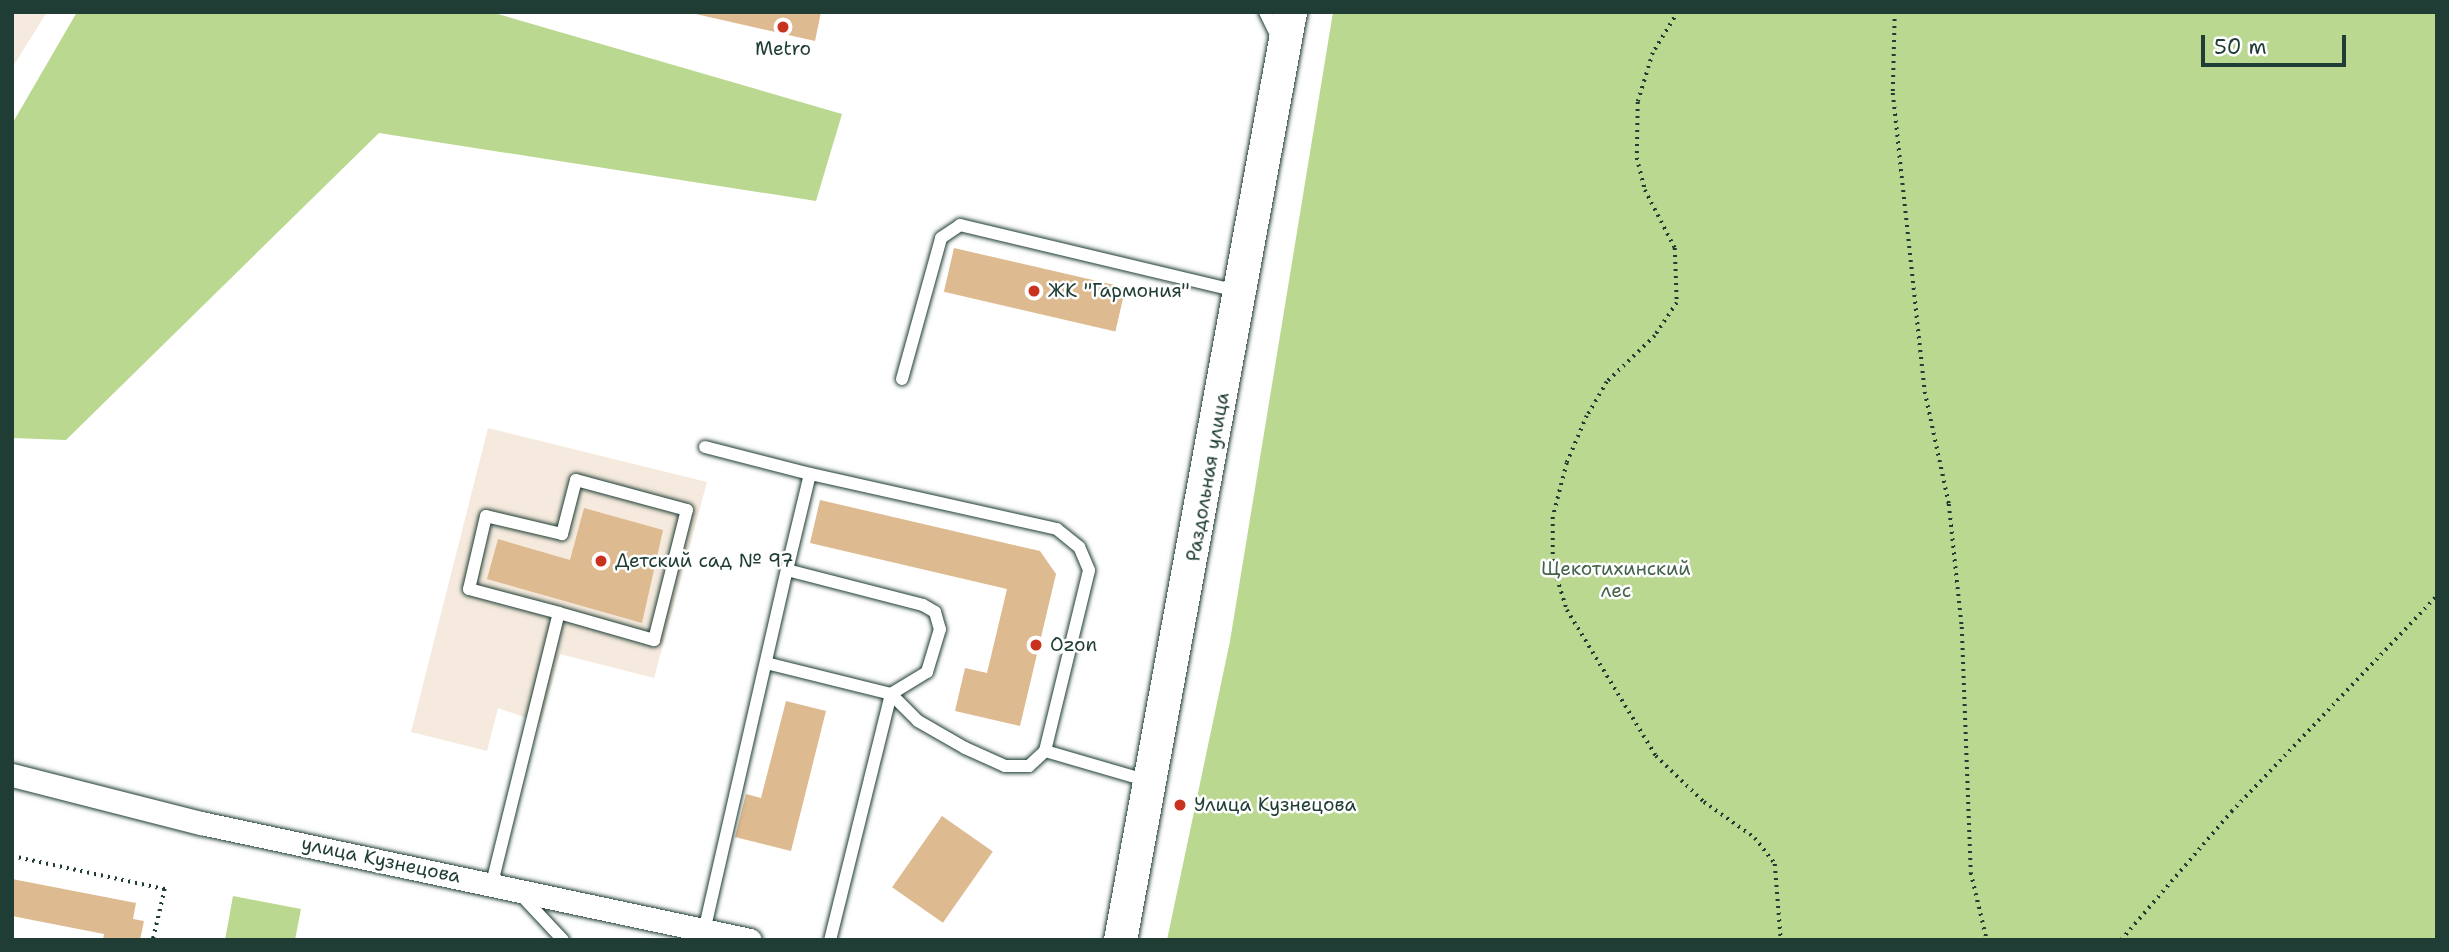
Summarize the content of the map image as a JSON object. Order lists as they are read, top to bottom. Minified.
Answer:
{"streets":{"main road":["Раздольная улица"],"street":["улица Кузнецова"]},"parks":["Щекотихинский лес"],"places":["Metro","ЖК \"Гармония\"","Детский сад № 97","Ozon","Улица Кузнецова"],"scale_bar":"50 m"}
